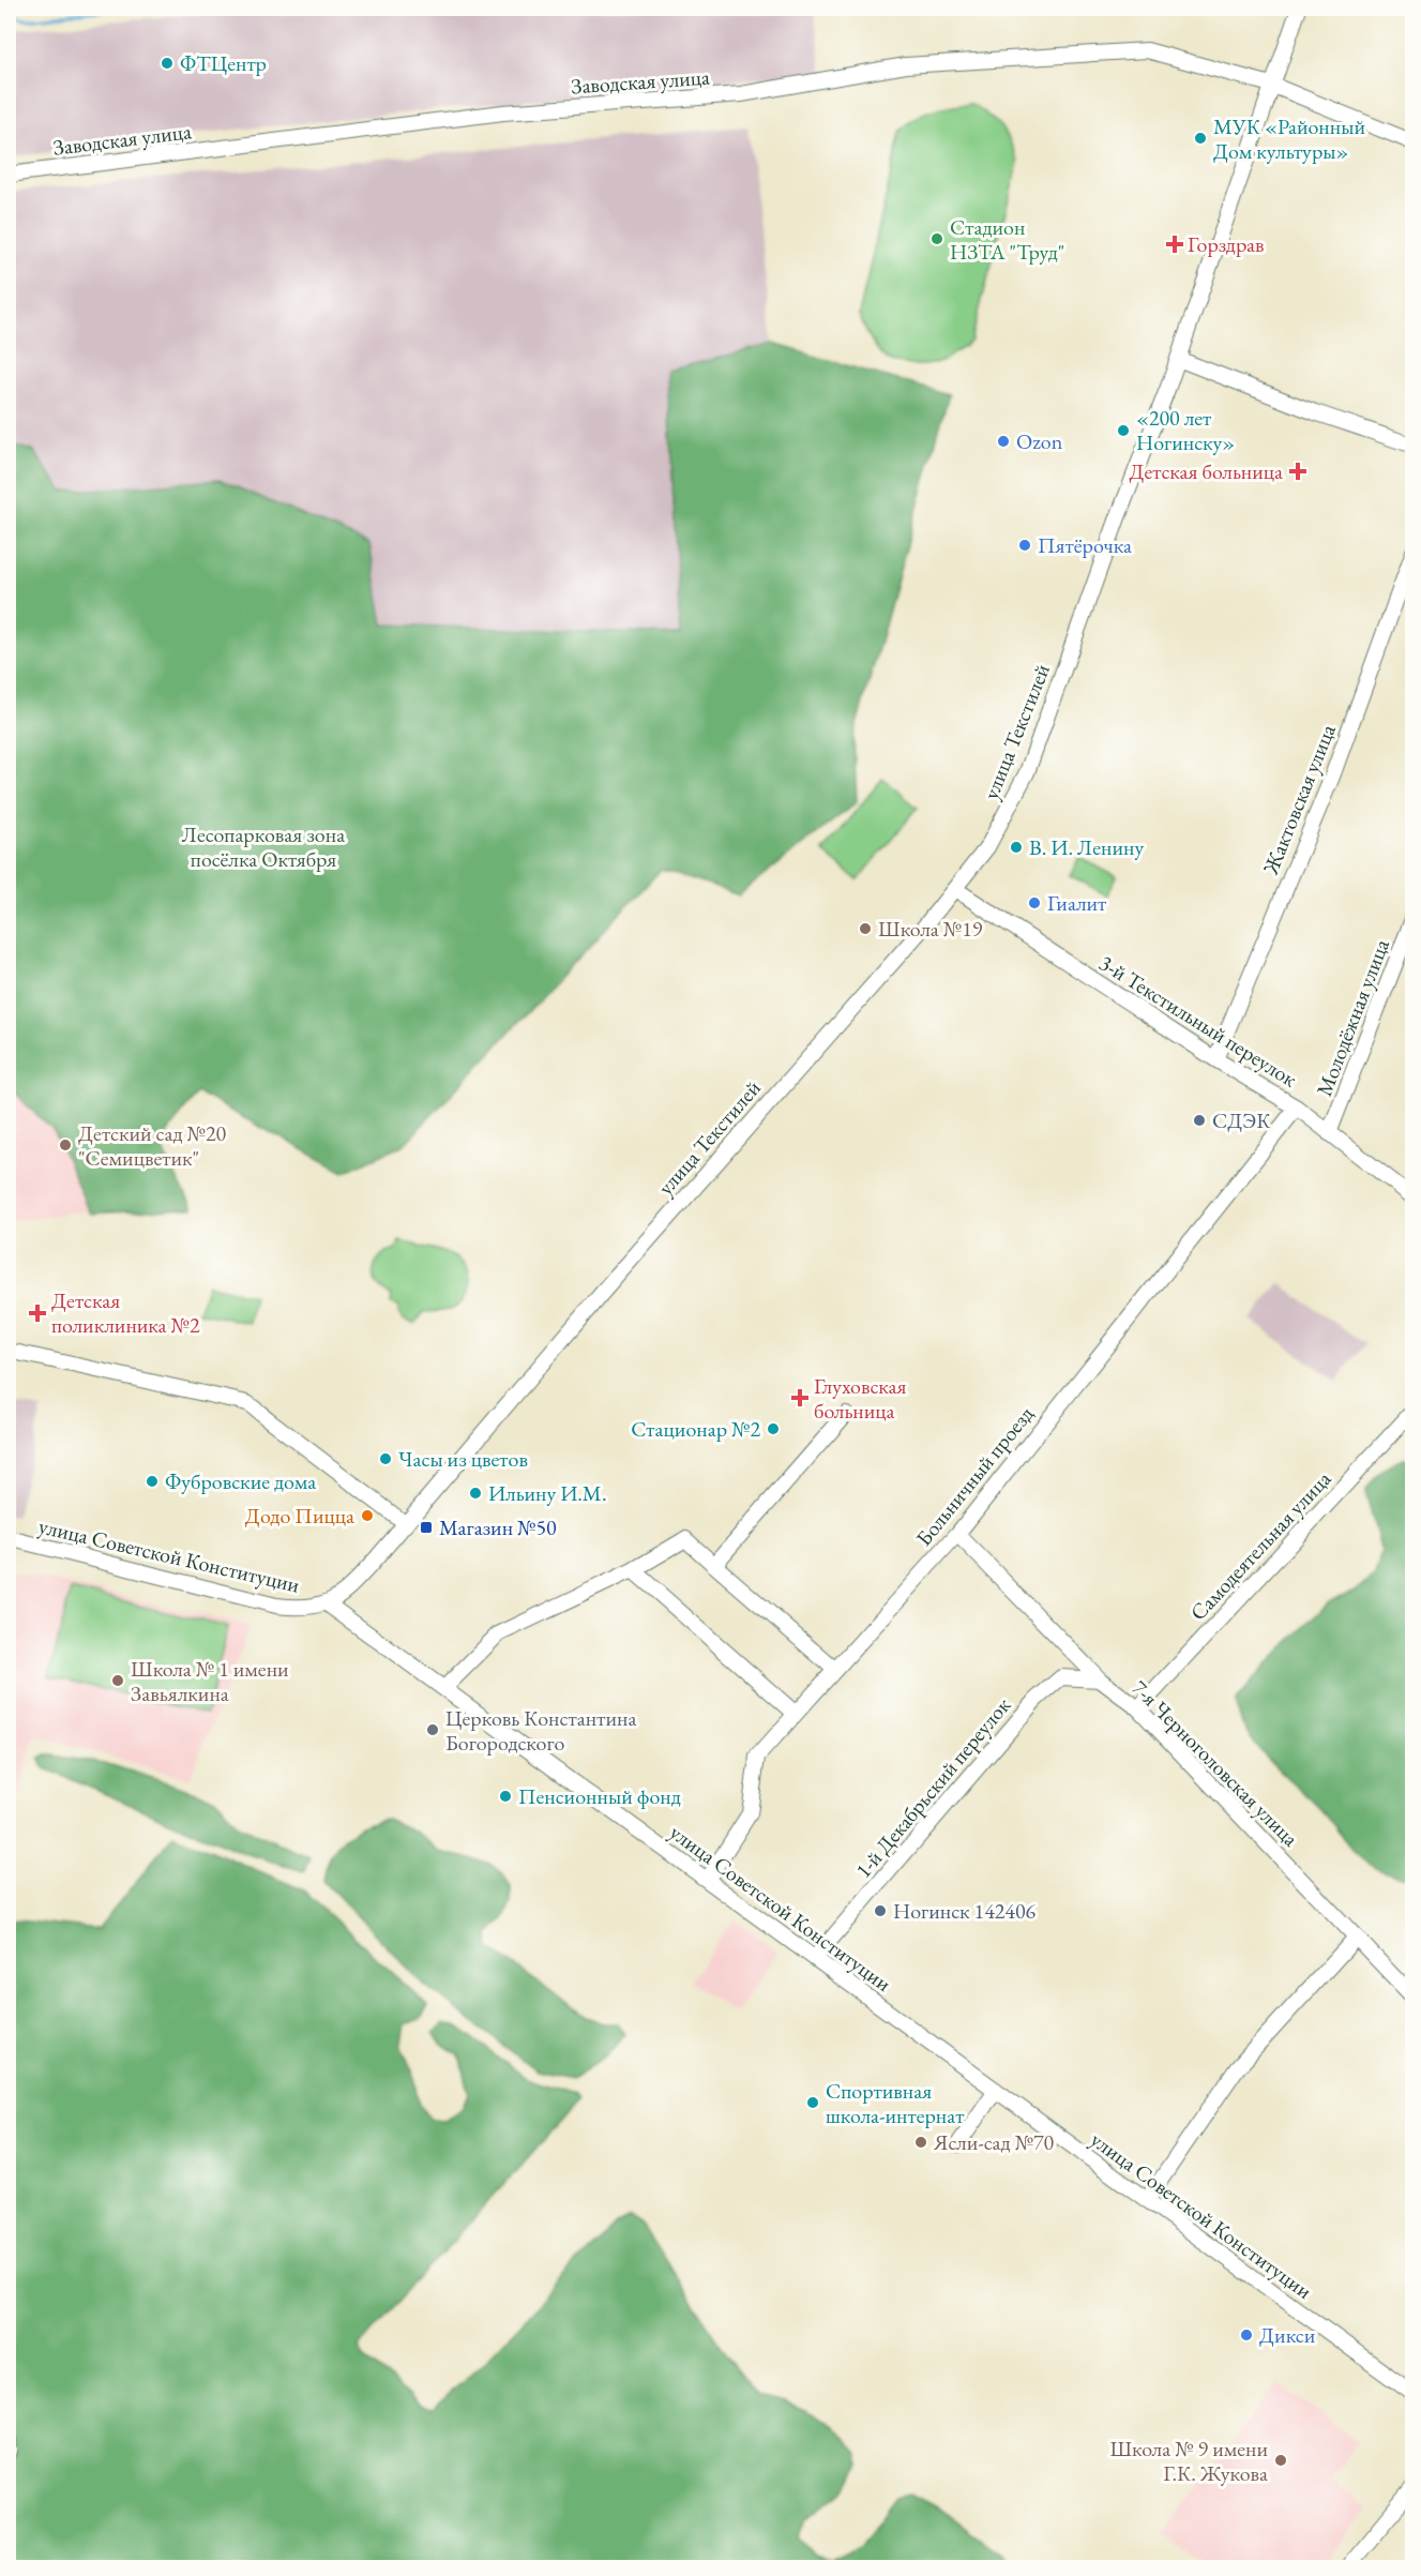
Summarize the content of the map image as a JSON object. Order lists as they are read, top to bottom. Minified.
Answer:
{"streets":{"street":["Заводская улица","улица Текстилей","Жактовская улица","Молодёжная улица","3-й Текстильный переулок","Больничный проезд","Самодеятельная улица","улица Советской Конституции","7-я Черноголовская улица","1-й Декабрьский переулок"]},"crossings":[["Заводская улица","улица Текстилей"],["улица Текстилей","3-й Текстильный переулок"],["улица Текстилей","улица Советской Конституции"],["Жактовская улица","3-й Текстильный переулок"],["Молодёжная улица","3-й Текстильный переулок"],["3-й Текстильный переулок","Больничный проезд"],["Больничный проезд","улица Советской Конституции"],["Больничный проезд","7-я Черноголовская улица"],["Самодеятельная улица","7-я Черноголовская улица"],["улица Советской Конституции","1-й Декабрьский переулок"],["7-я Черноголовская улица","1-й Декабрьский переулок"]],"parks":["Лесопарковая зона посёлка Октября"],"places":{"other":["ФТЦентр","МУК «Районный Дом культуры»","Стадион НЗТА \"Труд\"","«200 лет Ногинску»","Ozon","Пятёрочка","В. И. Ленину","Гиалит","Школа №19","СДЭК","Детский сад №20 \"Семицветик\"","Стационар №2","Часы из цветов","Фубровские дома","Ильину И.М.","Додо Пицца","Школа № 1 имени Завьялкина","Церковь Константина Богородского","Пенсионный фонд","Ногинск 142406","Спортивная школа-интернат","Ясли-сад №70","Дикси","Школа № 9 имени Г.К. Жукова"],"health":["Горздрав","Детская больница","Детская поликлиника №2","Глуховская больница"],"transit":["Магазин №50"]}}
